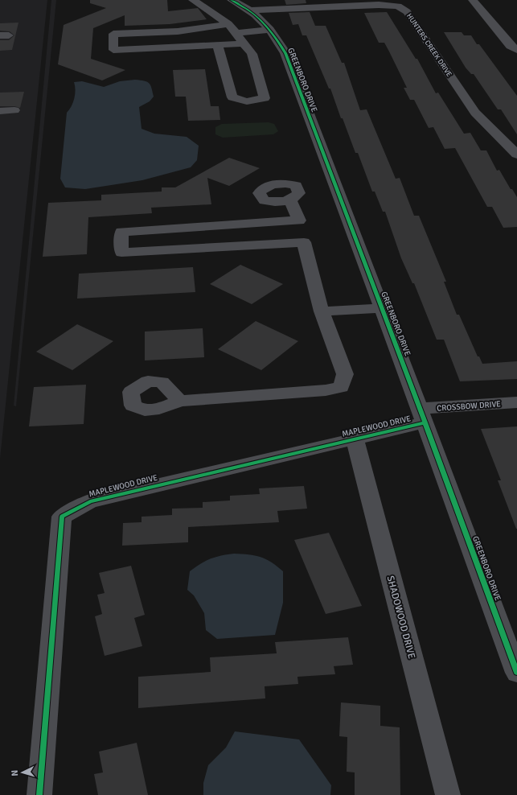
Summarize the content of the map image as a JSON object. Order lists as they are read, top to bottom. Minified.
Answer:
{"streets":{"street":["HUNTERS CREEK DRIVE","GREENBORO DRIVE","CROSSBOW DRIVE","MAPLEWOOD DRIVE","SHADOWOOD DRIVE"]},"crossings":[["HUNTERS CREEK DRIVE","GREENBORO DRIVE"],["GREENBORO DRIVE","CROSSBOW DRIVE"],["GREENBORO DRIVE","MAPLEWOOD DRIVE"],["CROSSBOW DRIVE","MAPLEWOOD DRIVE"],["MAPLEWOOD DRIVE","SHADOWOOD DRIVE"]],"north":"left"}
